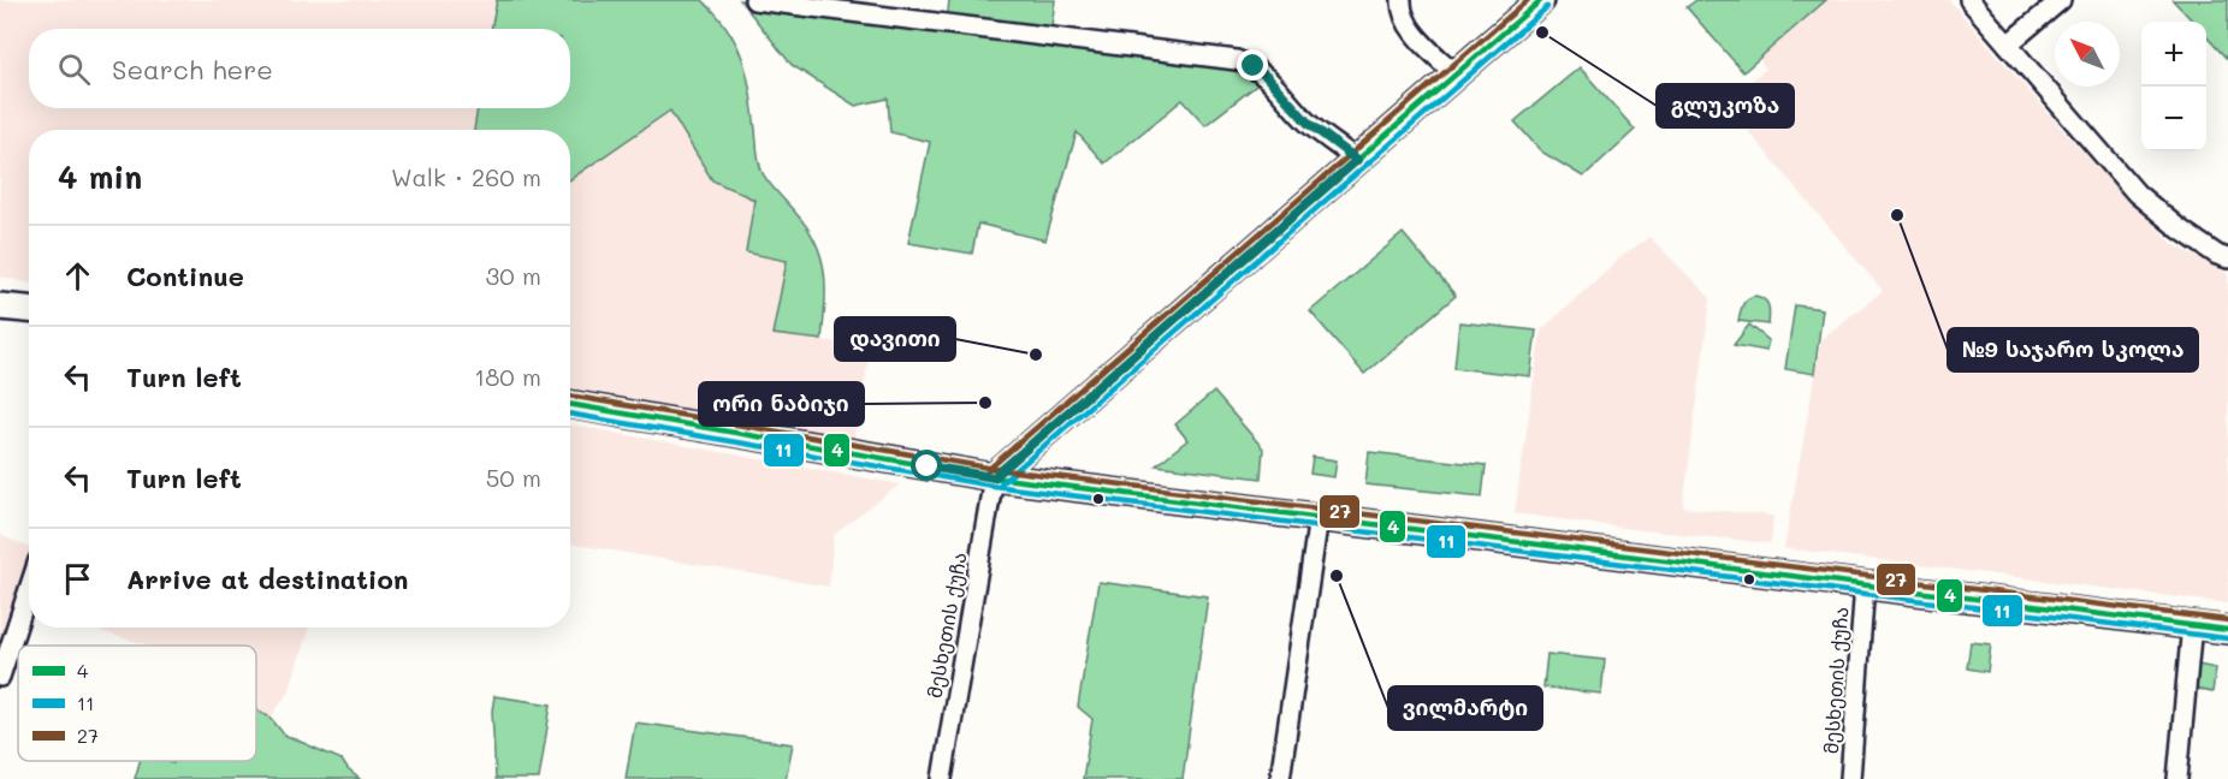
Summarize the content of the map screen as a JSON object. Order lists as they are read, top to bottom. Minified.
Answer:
{"streets":{"street":["მესხეთის ქუჩა"]},"places":["გლუკოზა","№9 საჯარო სკოლა","დავითი","ორი ნაბიჯი","ვილმარტი"],"lines":["transit line 4","transit line 27","transit line 11"],"legend":["4","11","27"],"north":"top left","page":{"map_buttons":["+","−"],"search":"Search here","heading":["4 min","Walk · 260 m"],"list":[["Continue","30 m"],["Turn left","180 m"],["Turn left","50 m"],"Arrive at destination"]}}
